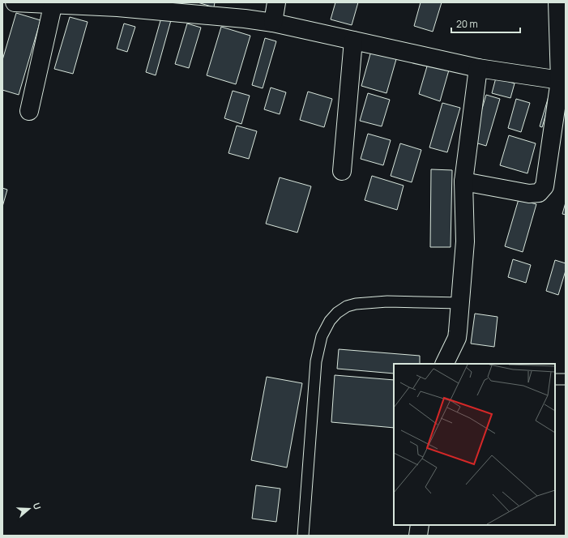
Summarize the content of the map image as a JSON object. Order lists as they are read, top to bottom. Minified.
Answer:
{"scale_bar":"20 m","north":"right"}
